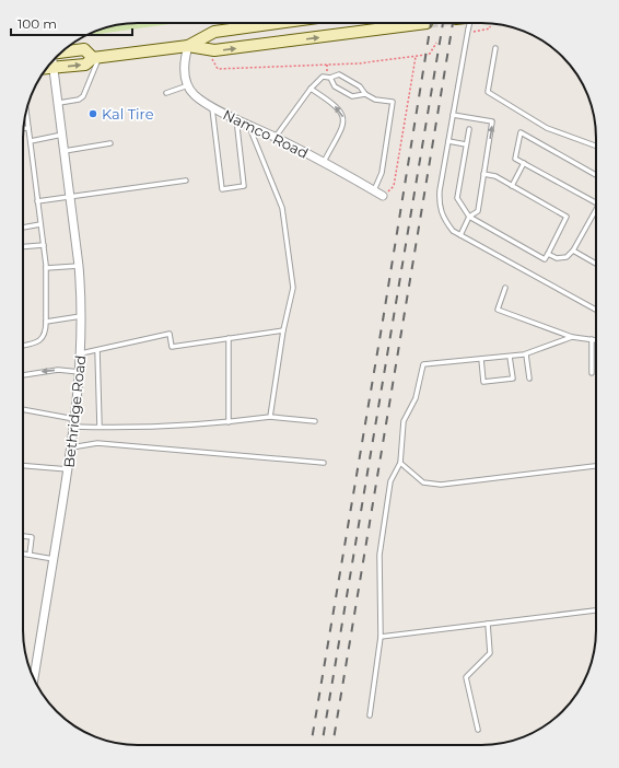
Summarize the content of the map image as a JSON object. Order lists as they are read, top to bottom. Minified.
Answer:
{"streets":{"street":["Namco Road","Bethridge Road"]},"places":["Kal Tire"],"scale_bar":"100 m"}
